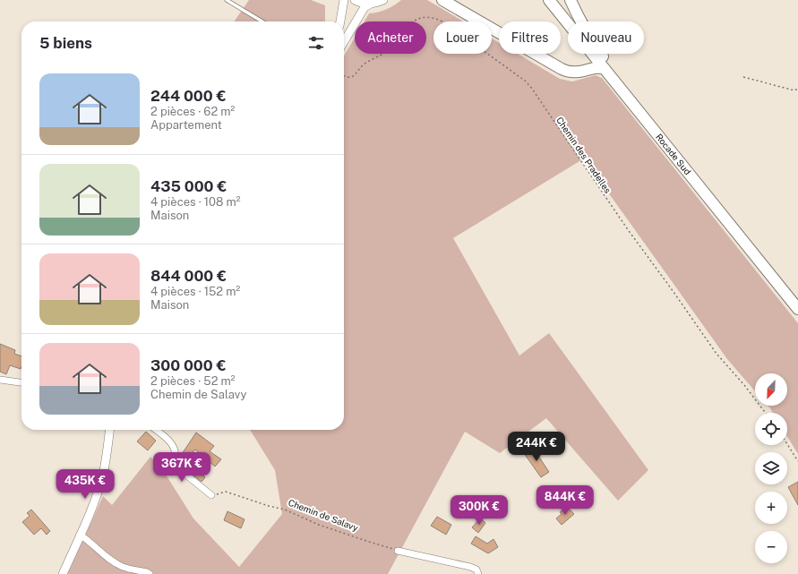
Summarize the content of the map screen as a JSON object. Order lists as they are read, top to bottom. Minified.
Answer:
{"streets":{"main road":["Rocade Sud"],"path":["Chemin des Pradelles","Chemin de Salavy"]},"north":"bottom left","page":{"chip":["Acheter","Louer","Filtres","Nouveau"],"heading":"5 biens","list":[{"name":"244 000 €","note":"2 pièces · 62 m² · Appartement"},{"name":"435 000 €","note":"4 pièces · 108 m² · Maison"},{"name":"844 000 €","note":"4 pièces · 152 m² · Maison"},{"name":"300 000 €","note":"2 pièces · 52 m² · Chemin de Salavy"}],"map_buttons":["+","−"],"price":["244K €","367K €","435K €","844K €","300K €"]}}
